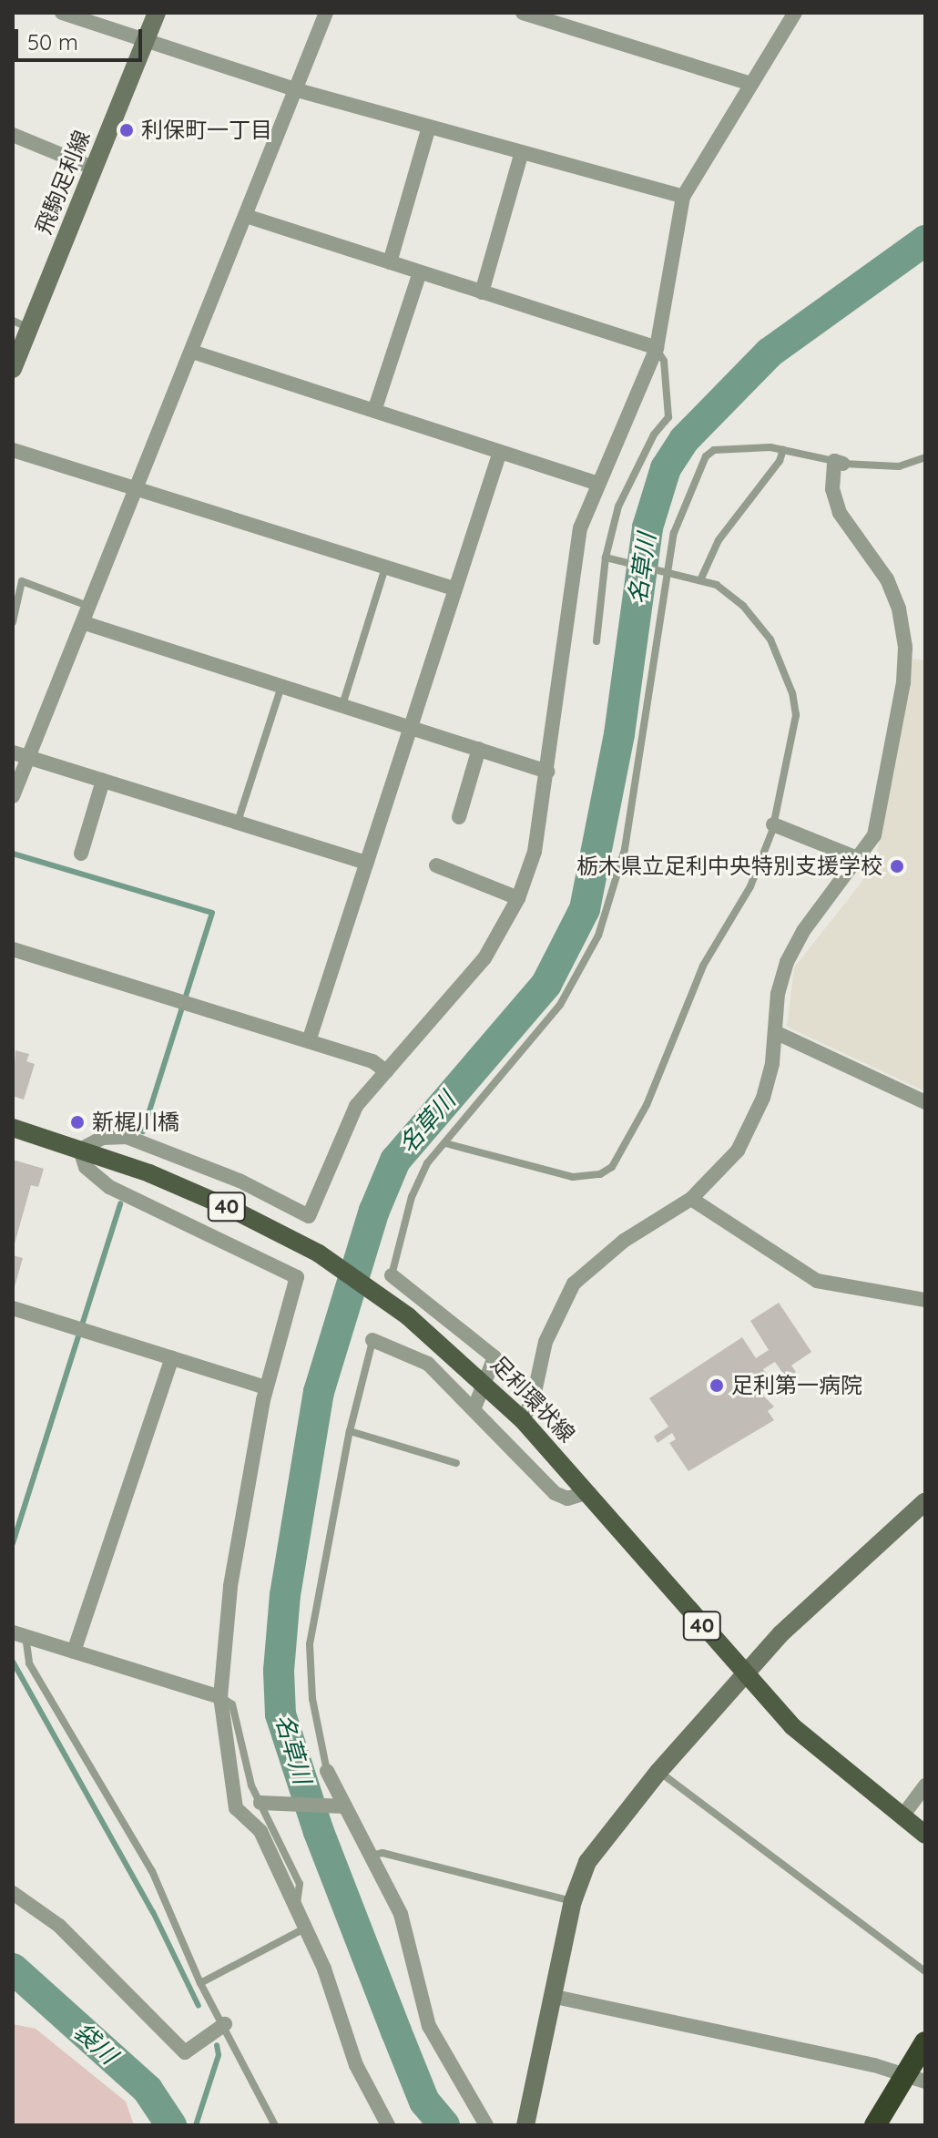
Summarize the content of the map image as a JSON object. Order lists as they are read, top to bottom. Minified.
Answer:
{"streets":{"main road":["40","足利環状線"],"street":["飛駒足利線"]},"water":["名草川","袋川"],"places":["利保町一丁目","栃木県立足利中央特別支援学校","新梶川橋","足利第一病院"],"scale_bar":"50 m"}
